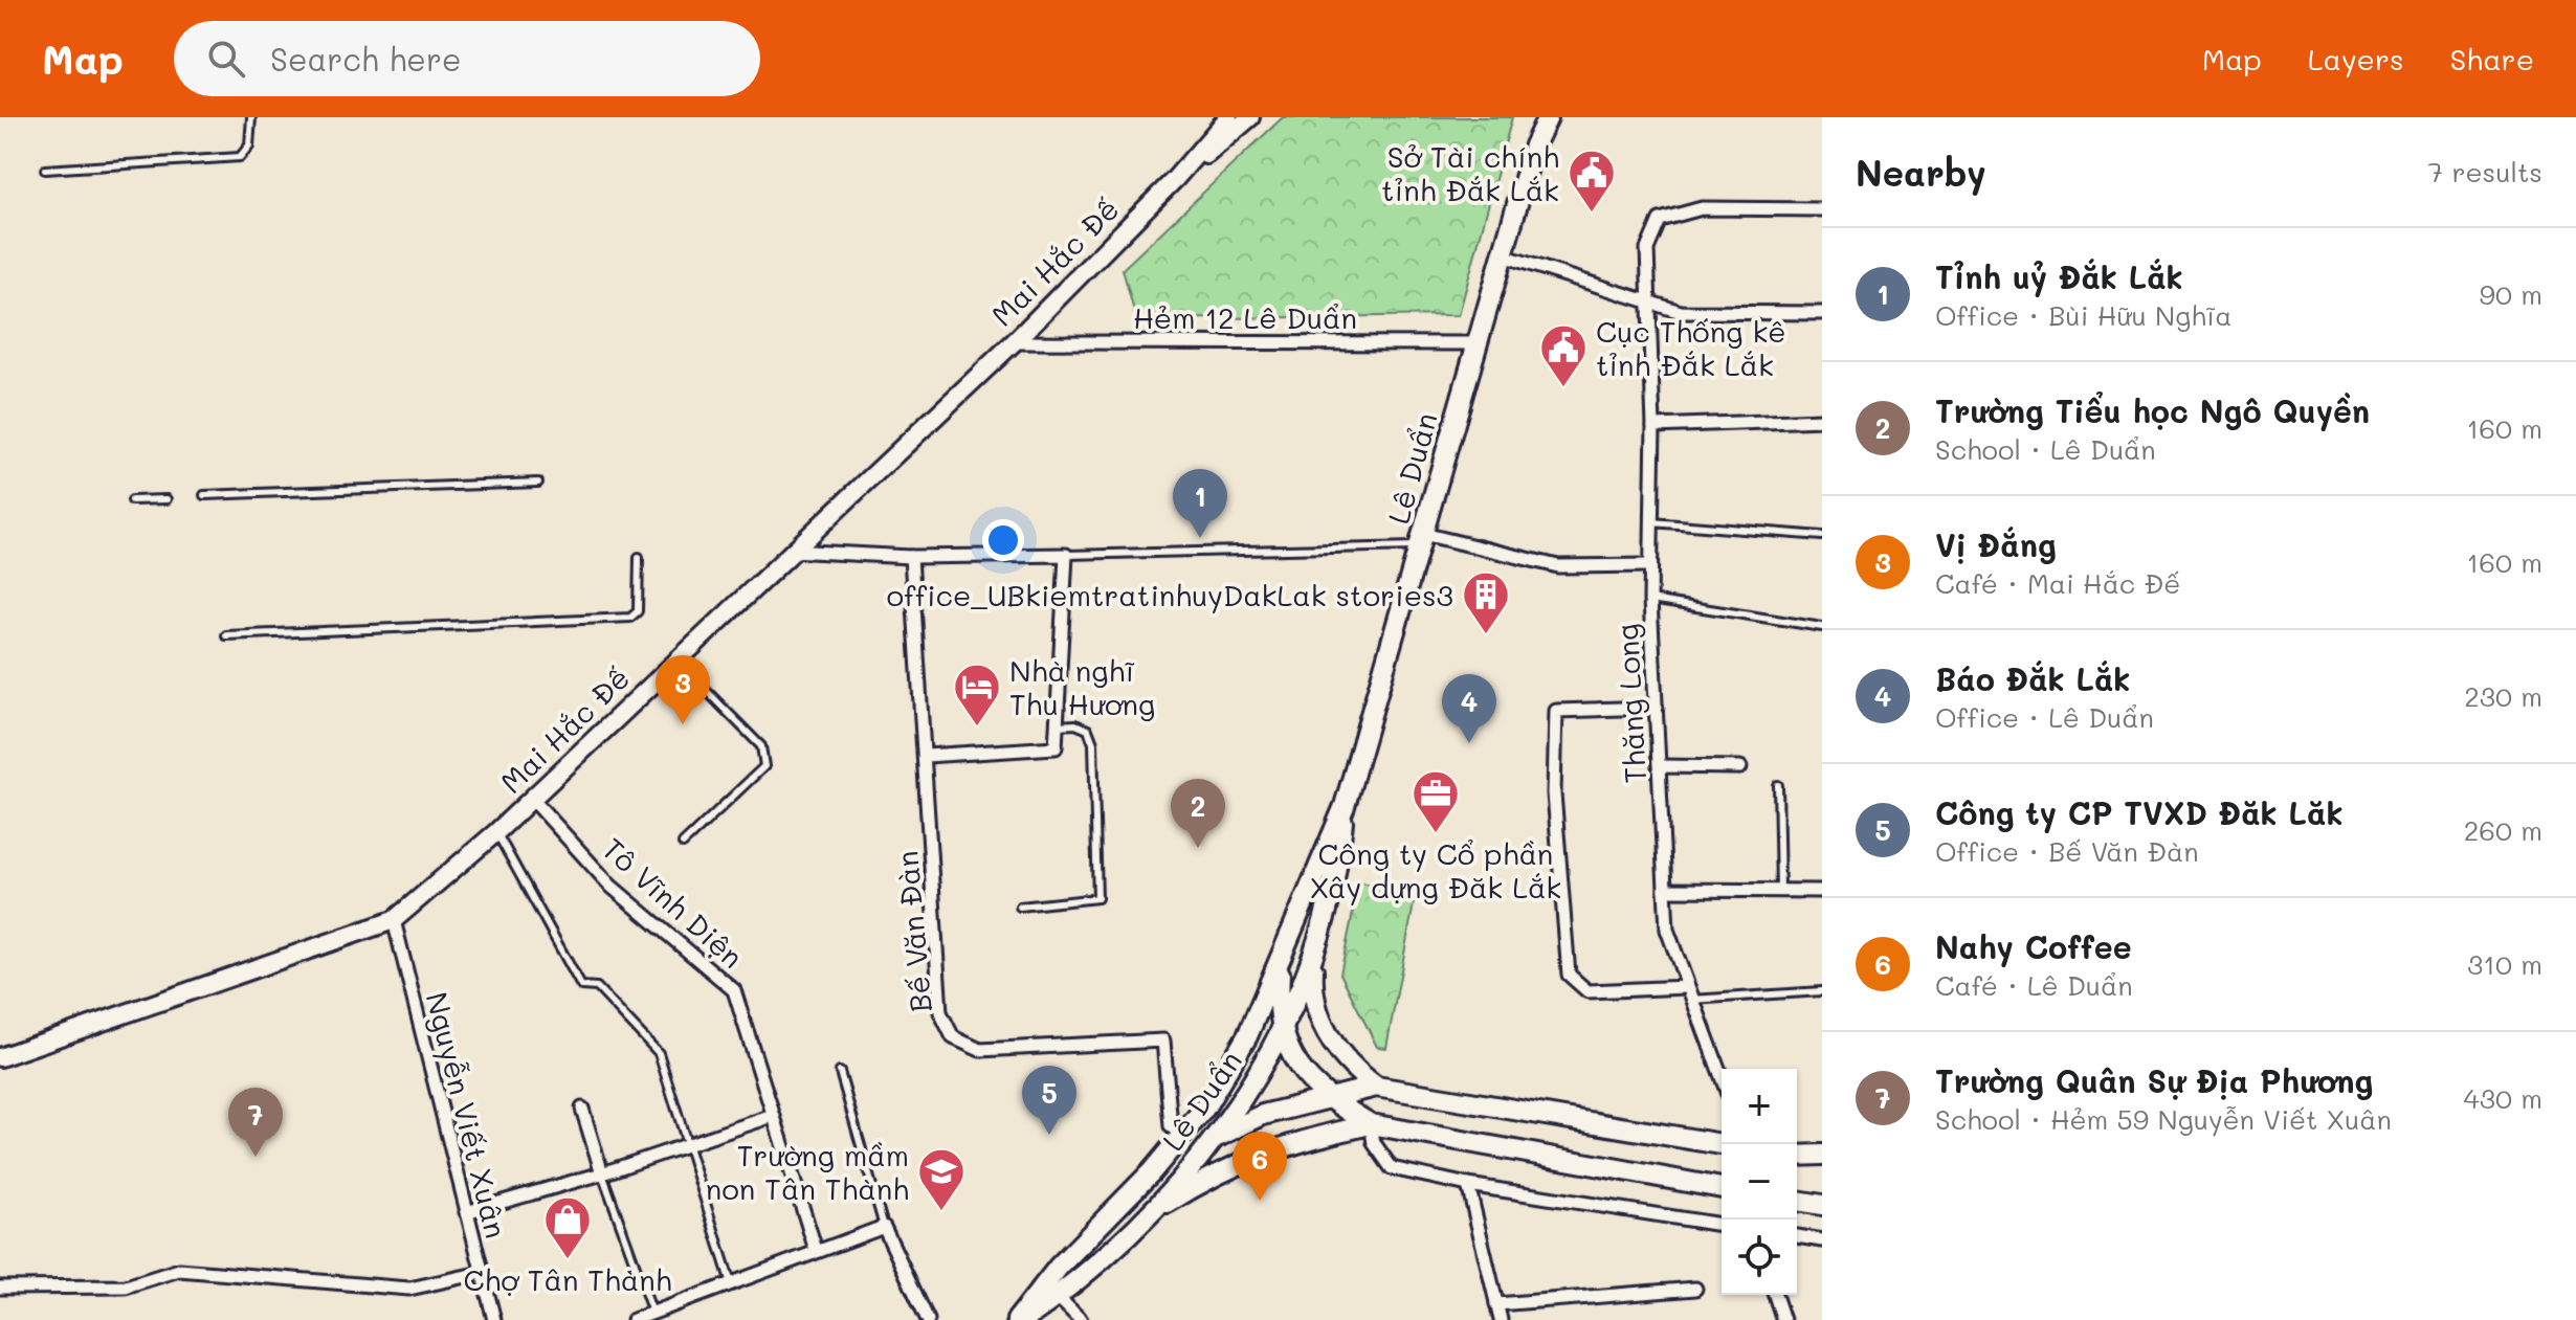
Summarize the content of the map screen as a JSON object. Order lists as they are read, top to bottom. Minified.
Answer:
{"streets":{"main road":["Lê Duẩn"],"street":["Mai Hắc Đế","Hẻm 12 Lê Duẩn","Thăng Long","Tô Vĩnh Diện","Bế Văn Đàn","Nguyễn Viết Xuân"]},"crossings":[["Mai Hắc Đế","Hẻm 12 Lê Duẩn"],["Mai Hắc Đế","Tô Vĩnh Diện"],["Mai Hắc Đế","Nguyễn Viết Xuân"],["Hẻm 12 Lê Duẩn","Lê Duẩn"],["Lê Duẩn","Bế Văn Đàn"]],"places":{"public building":["Sở Tài chính tỉnh Đắk Lắk","Cục Thống kê tỉnh Đắk Lắk"],"building":["office_UBkiemtratinhuyDakLak stories3"],"hotel":["Nhà nghĩ Thu Hương"],"office":["Công ty Cổ phần Xây dựng Đăk Lắk"],"school or university":["Trường mầm non Tân Thành"],"shop":["Chợ Tân Thành"]},"page":{"header":"Map","search":"Search here","nav":["Map","Layers","Share"],"heading":["Nearby","7 results"],"list":[{"mark":"1","name":"Tỉnh uỷ Đắk Lắk","note":"Office · Bùi Hữu Nghĩa","value":"90 m"},{"mark":"2","name":"Trường Tiểu học Ngô Quyền","note":"School · Lê Duẩn","value":"160 m"},{"mark":"3","name":"Vị Đắng","note":"Café · Mai Hắc Đế","value":"160 m"},{"mark":"4","name":"Báo Đắk Lắk","note":"Office · Lê Duẩn","value":"230 m"},{"mark":"5","name":"Công ty CP TVXD Đăk Lăk","note":"Office · Bế Văn Đàn","value":"260 m"},{"mark":"6","name":"Nahy Coffee","note":"Café · Lê Duẩn","value":"310 m"},{"mark":"7","name":"Trường Quân Sự Địa Phương","note":"School · Hẻm 59 Nguyễn Viết Xuân","value":"430 m"}],"pins":["1","3","4","2","5","7","6"],"map_buttons":["+","−"]}}
